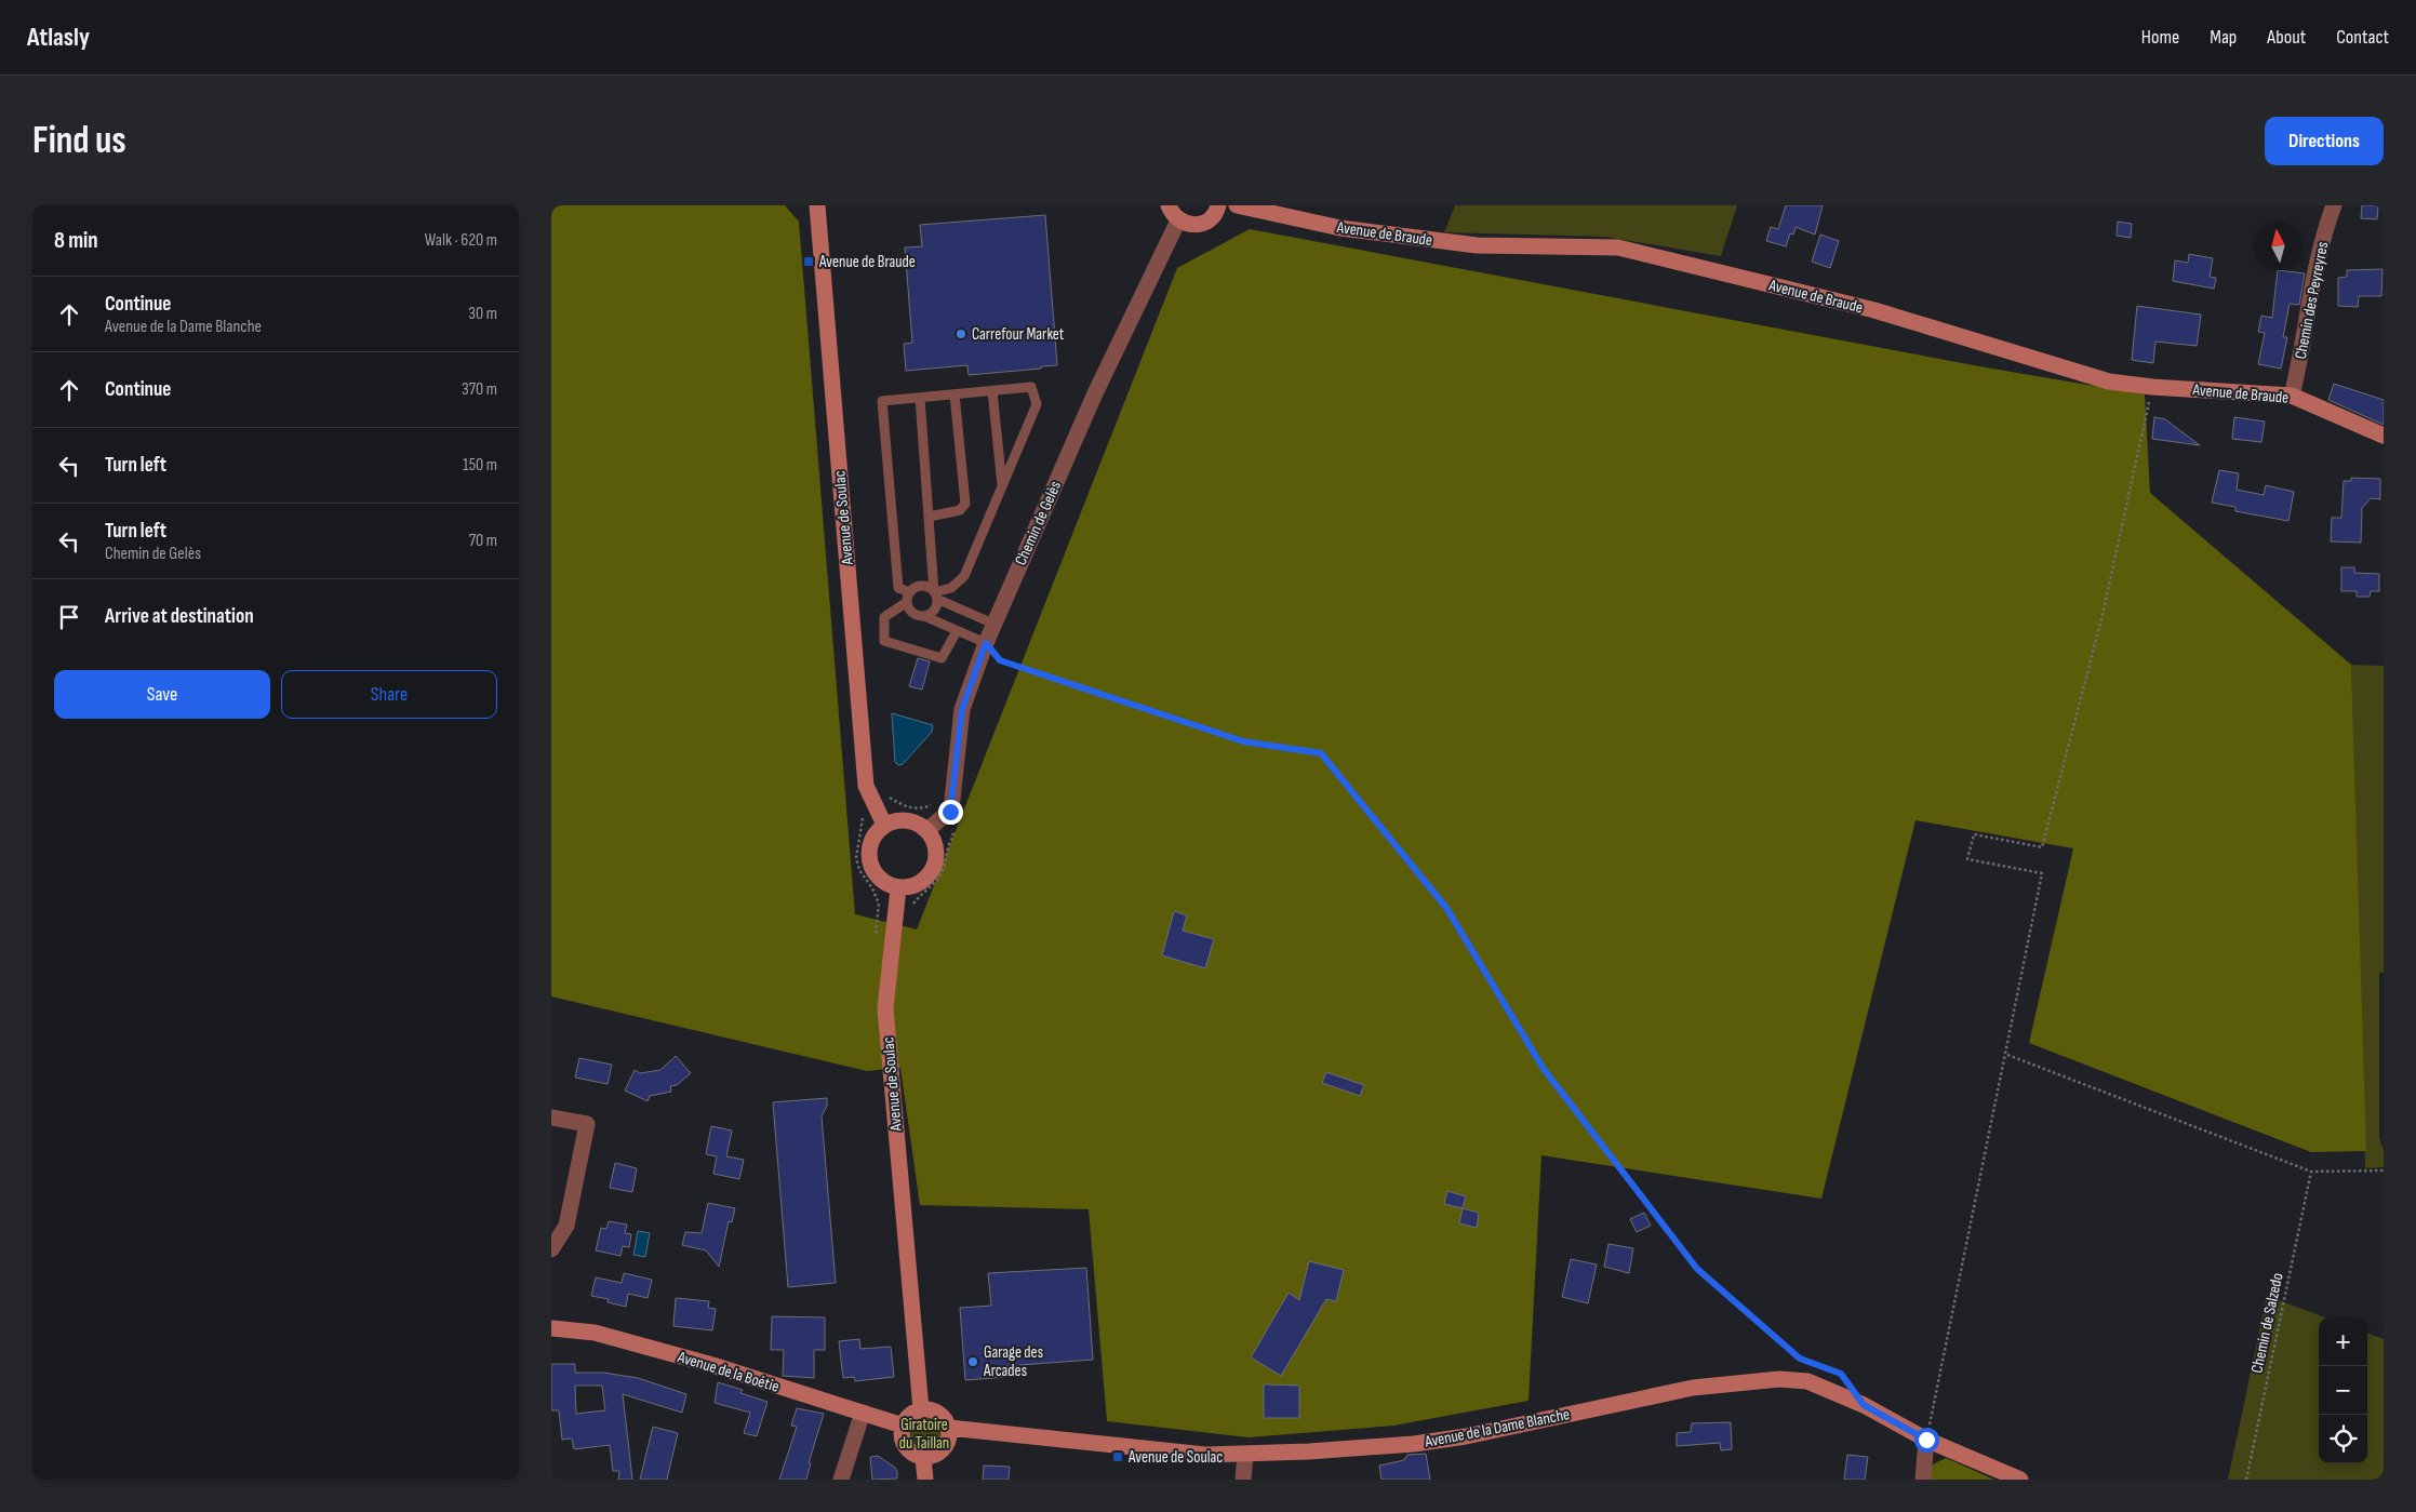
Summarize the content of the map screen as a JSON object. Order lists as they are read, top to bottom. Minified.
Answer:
{"streets":{"main road":["Avenue de Braude","Avenue de Soulac","Avenue de la Boétie","Avenue de la Dame Blanche"],"street":["Chemin des Peyreyres","Chemin de Gelès"],"path":["Chemin de Salzedo"]},"crossings":[["Avenue de Braude","Chemin des Peyreyres"],["Avenue de Soulac","Chemin de Gelès"],["Avenue de Soulac","Avenue de la Boétie"],["Avenue de Soulac","Avenue de la Dame Blanche"],["Avenue de la Boétie","Avenue de la Dame Blanche"]],"parks":["Giratoire du Taillan"],"places":{"transit":["Avenue de Braude","Avenue de Soulac"],"other":["Carrefour Market","Garage des Arcades"]},"north":"top","page":{"header":"Atlasly","nav":["Home","Map","About","Contact"],"buttons":["Directions",["Save","Share"]],"title":"Find us","heading":["8 min","Walk · 620 m"],"list":[["Continue","Avenue de la Dame Blanche","30 m"],["Continue","370 m"],["Turn left","150 m"],["Turn left","Chemin de Gelès","70 m"],"Arrive at destination"],"map_buttons":["+","−"]}}
